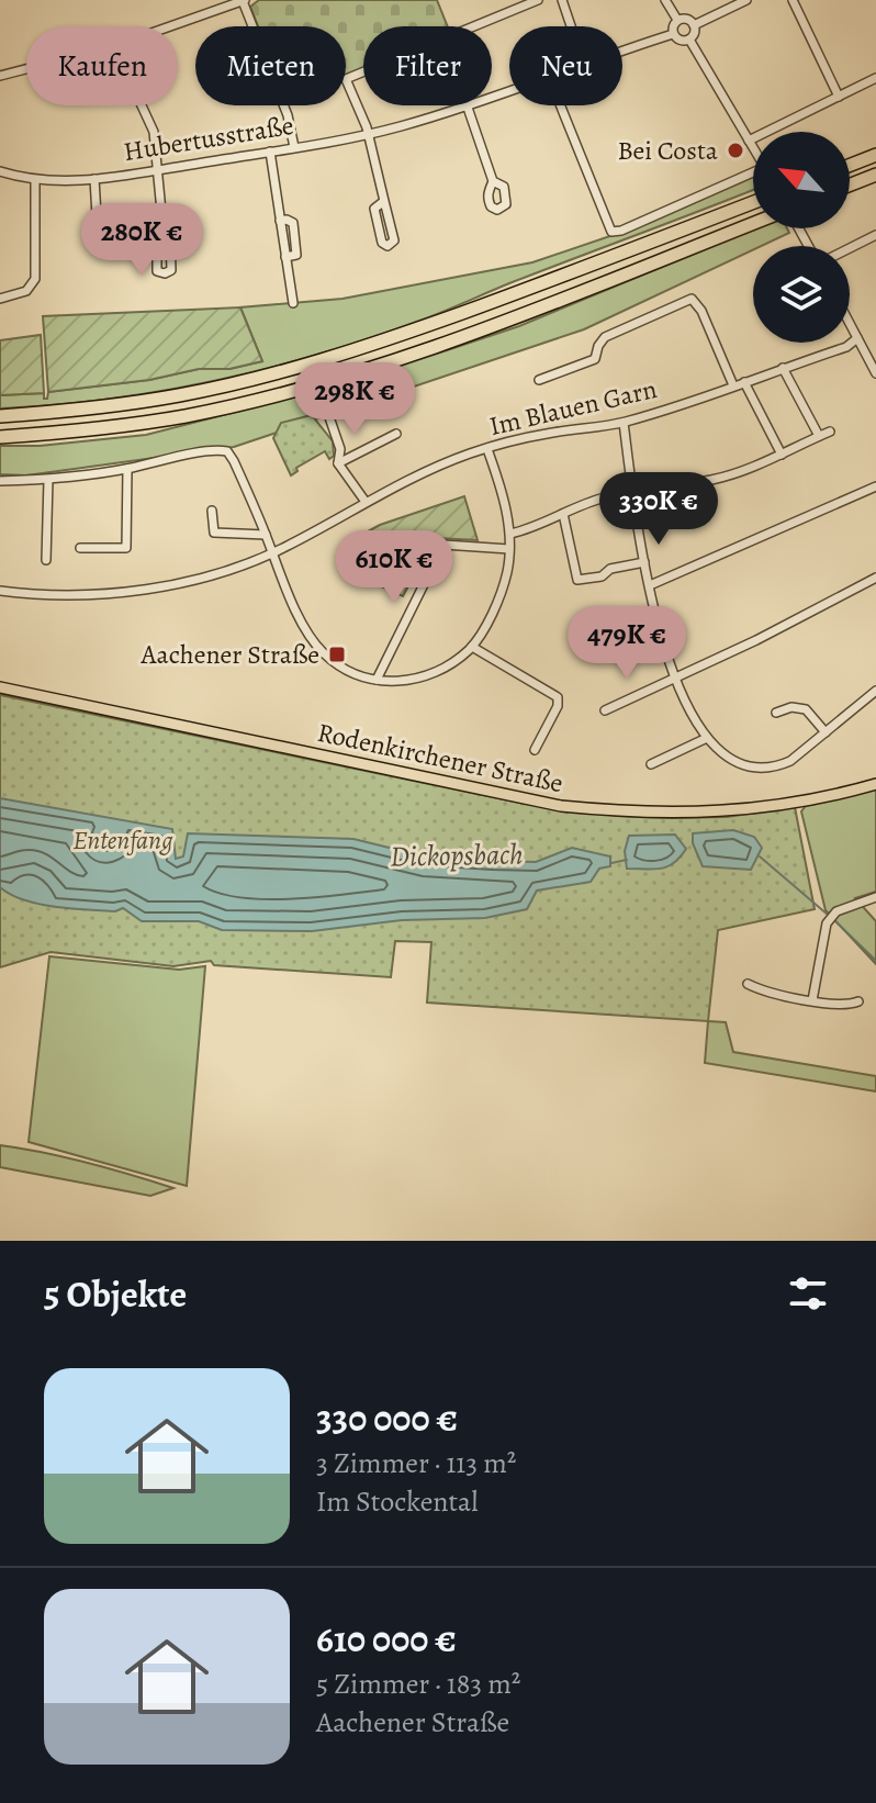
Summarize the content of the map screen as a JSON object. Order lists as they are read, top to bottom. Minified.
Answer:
{"streets":{"main road":["Rodenkirchener Straße"],"street":["Hubertusstraße","Im Blauen Garn"]},"water":["Dickopsbach"],"parks":["Entenfang"],"places":{"other":["Bei Costa"],"transit":["Aachener Straße"]},"north":"top left","page":{"chip":["Kaufen","Mieten","Filter","Neu"],"price":["280K €","298K €","330K €","610K €","479K €"],"heading":"5 Objekte","list":[{"name":"330 000 €","note":"3 Zimmer · 113 m² · Im Stockental"},{"name":"610 000 €","note":"5 Zimmer · 183 m² · Aachener Straße"}]}}
